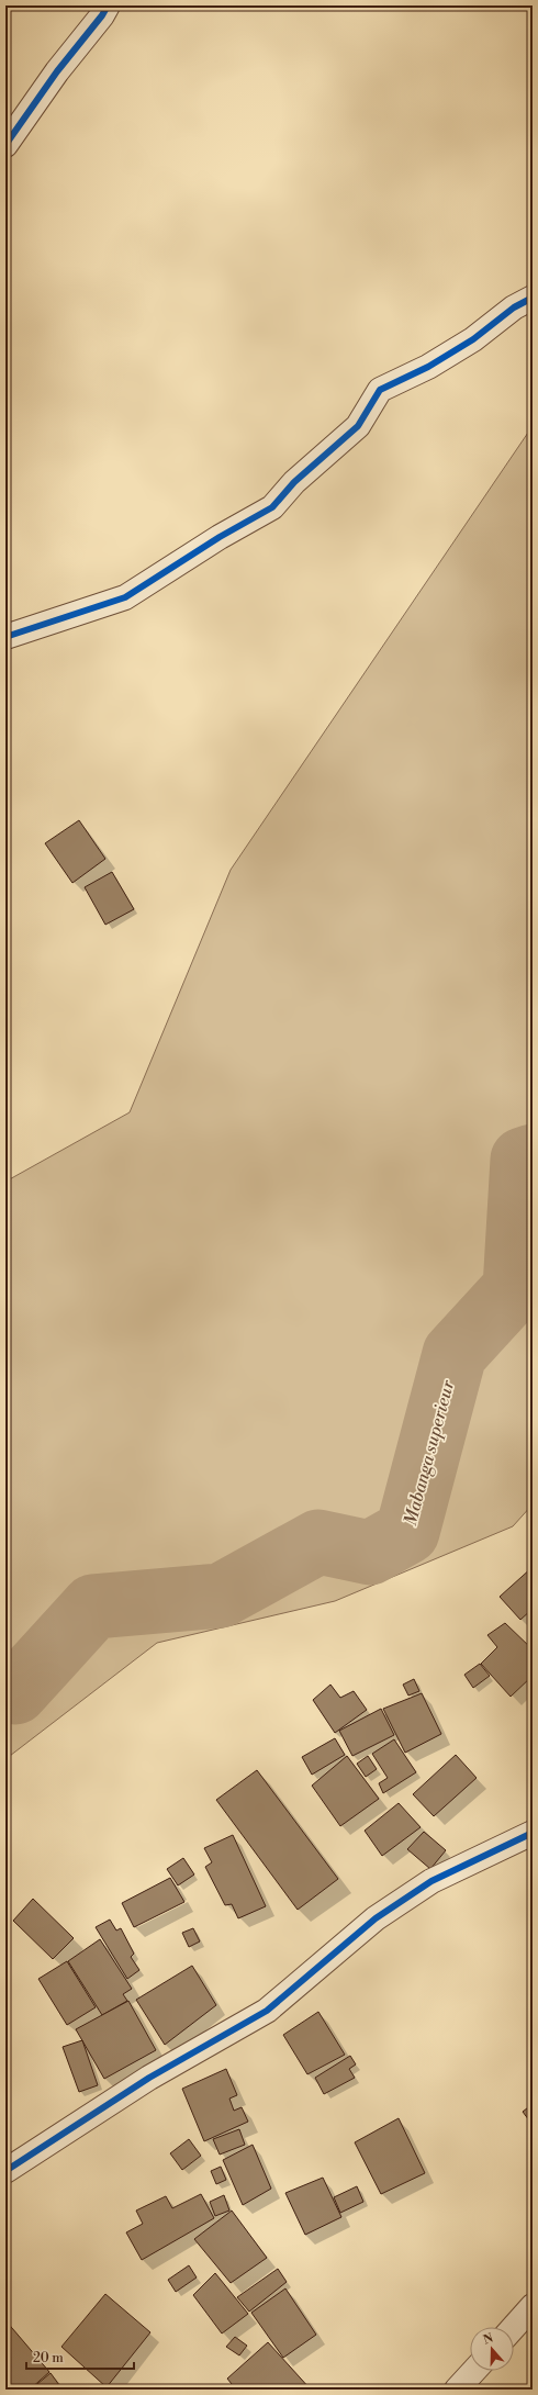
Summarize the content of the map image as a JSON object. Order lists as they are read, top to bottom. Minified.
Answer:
{"water":["Mabanga superieur"],"scale_bar":"20 m","north":"top"}
